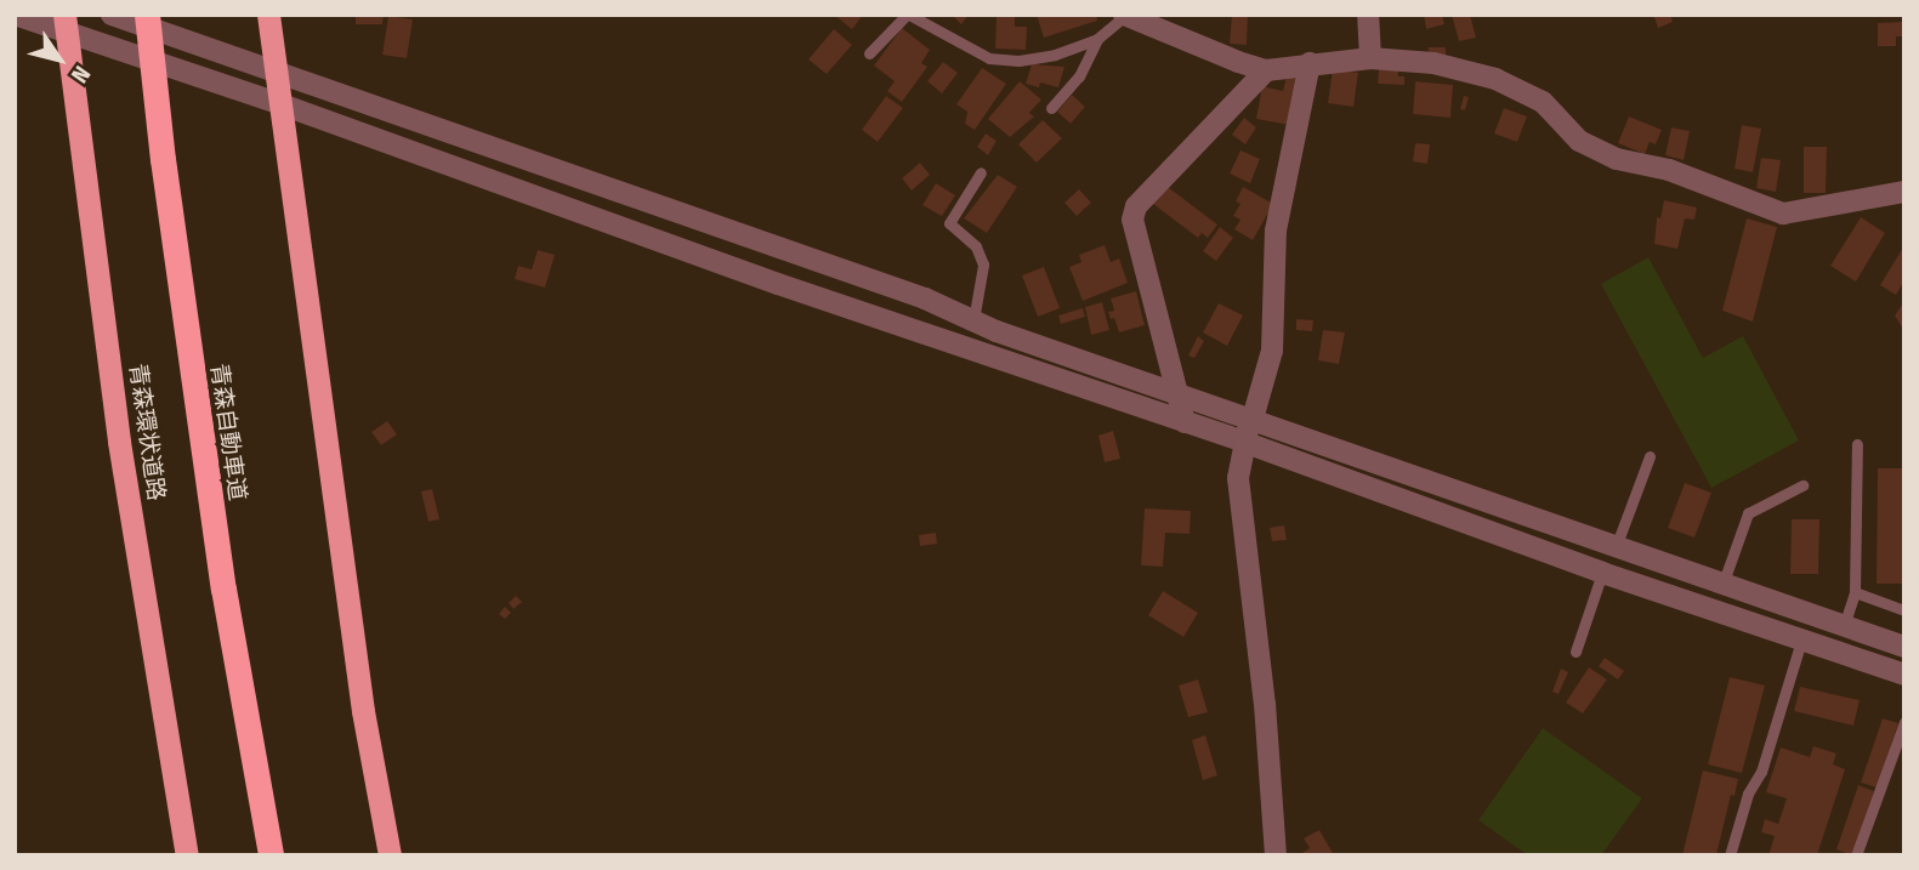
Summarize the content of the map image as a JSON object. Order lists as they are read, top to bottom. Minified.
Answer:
{"streets":{"highway":["青森環状道路","青森自動車道"]},"north":"bottom right"}
